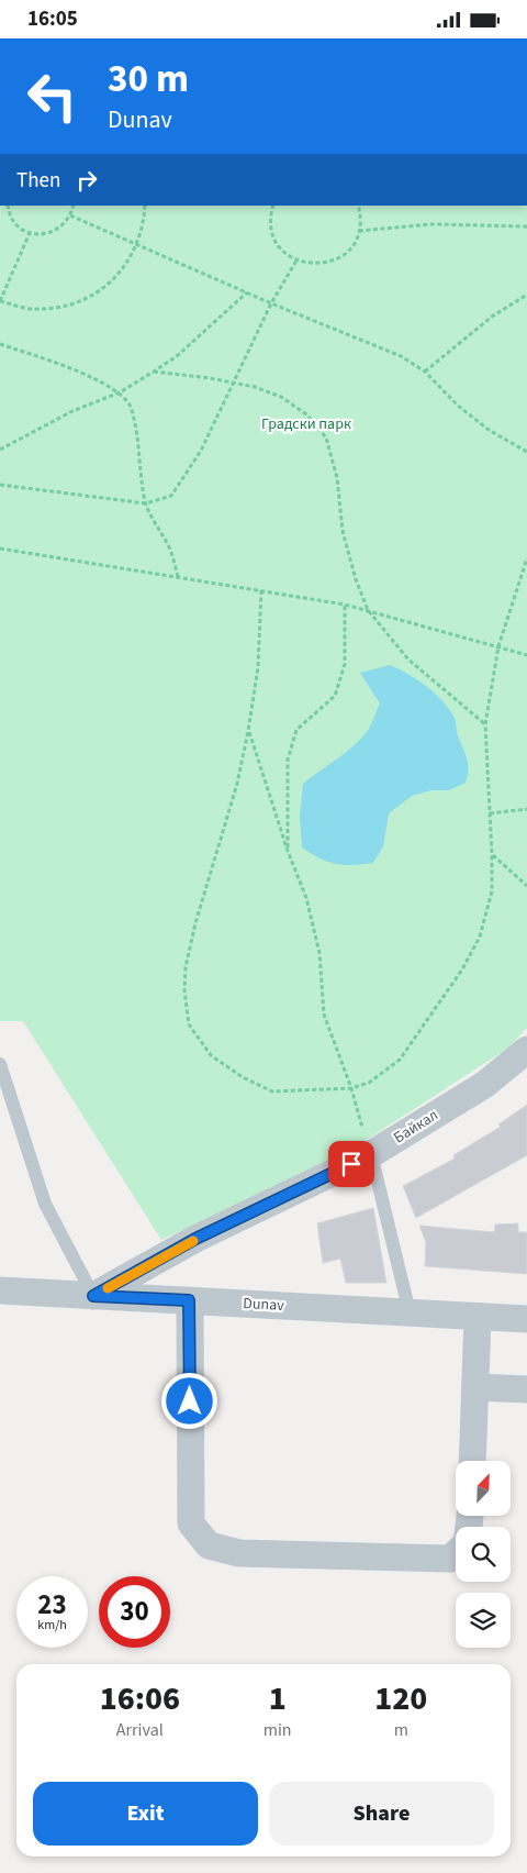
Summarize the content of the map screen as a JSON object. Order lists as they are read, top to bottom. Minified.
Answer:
{"streets":{"street":["Байкал","Dunav"]},"crossings":[["Байкал","Dunav"]],"parks":["Градски парк"],"north":"top right","page":{"status":"16:05","turn":["30 m","Dunav"],"then":"Then","speed":"23 km/h","limit":"30","eta":["16:06","Arrival","1","min","120","m"],"buttons":["Exit","Share"]}}
